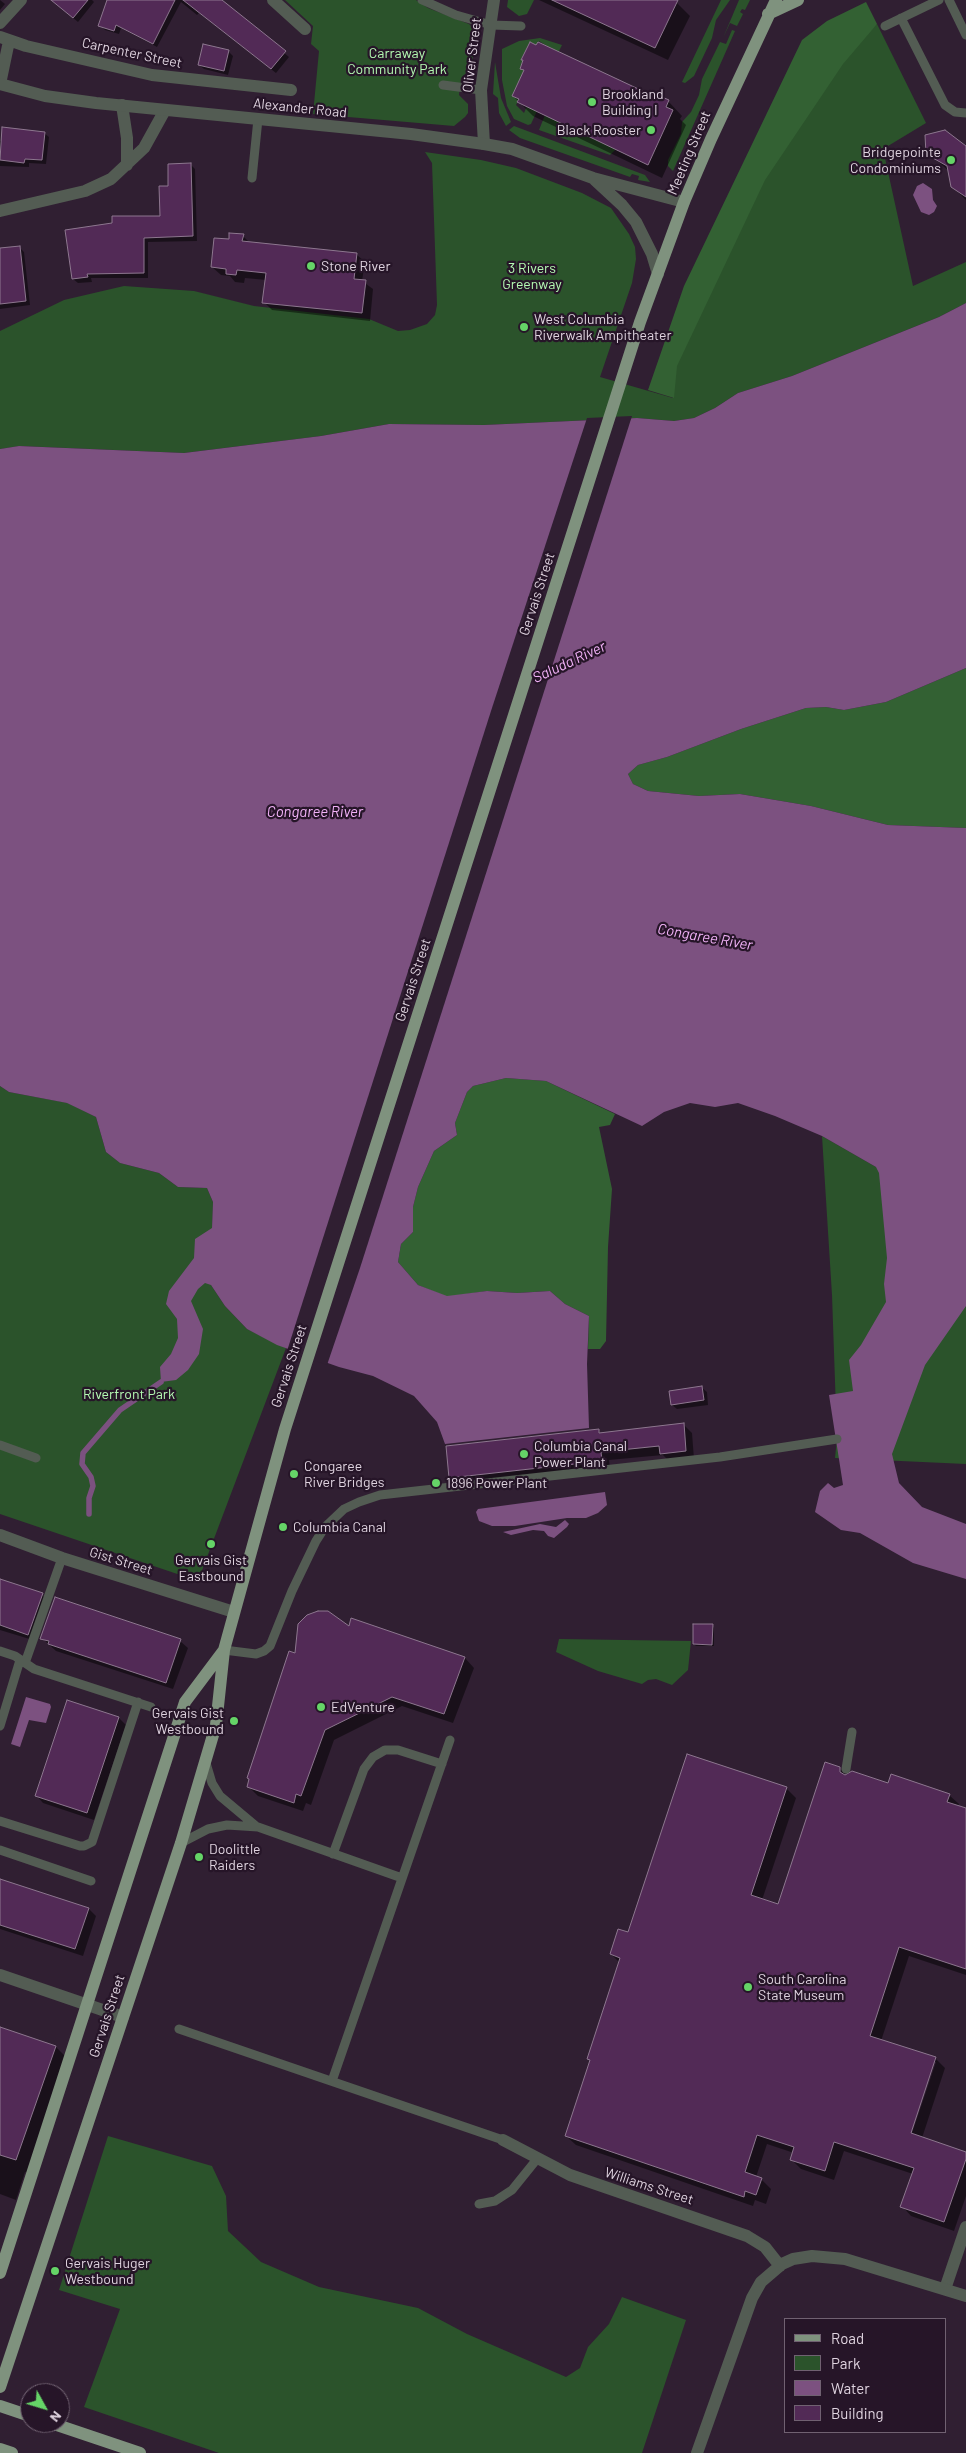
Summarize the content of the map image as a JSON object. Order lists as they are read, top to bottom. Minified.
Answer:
{"streets":{"main road":["Meeting Street","Gervais Street"],"street":["Carpenter Street","Oliver Street","Alexander Road","Gist Street","Williams Street"]},"crossings":[["Oliver Street","Alexander Road"],["Alexander Road","Meeting Street"],["Meeting Street","Gervais Street"],["Gervais Street","Gist Street"]],"water":["Saluda River","Congaree River"],"parks":["Carraway Community Park","3 Rivers Greenway","Riverfront Park"],"places":["Brookland Building I","Black Rooster","Bridgepointe Condominiums","Stone River","West Columbia Riverwalk Ampitheater","Columbia Canal Power Plant","Congaree River Bridges","1896 Power Plant","Columbia Canal","Gervais Gist Eastbound","EdVenture","Gervais Gist Westbound","Doolittle Raiders","South Carolina State Museum","Gervais Huger Westbound"],"legend":["Road","Park","Water","Building"],"north":"bottom right"}
